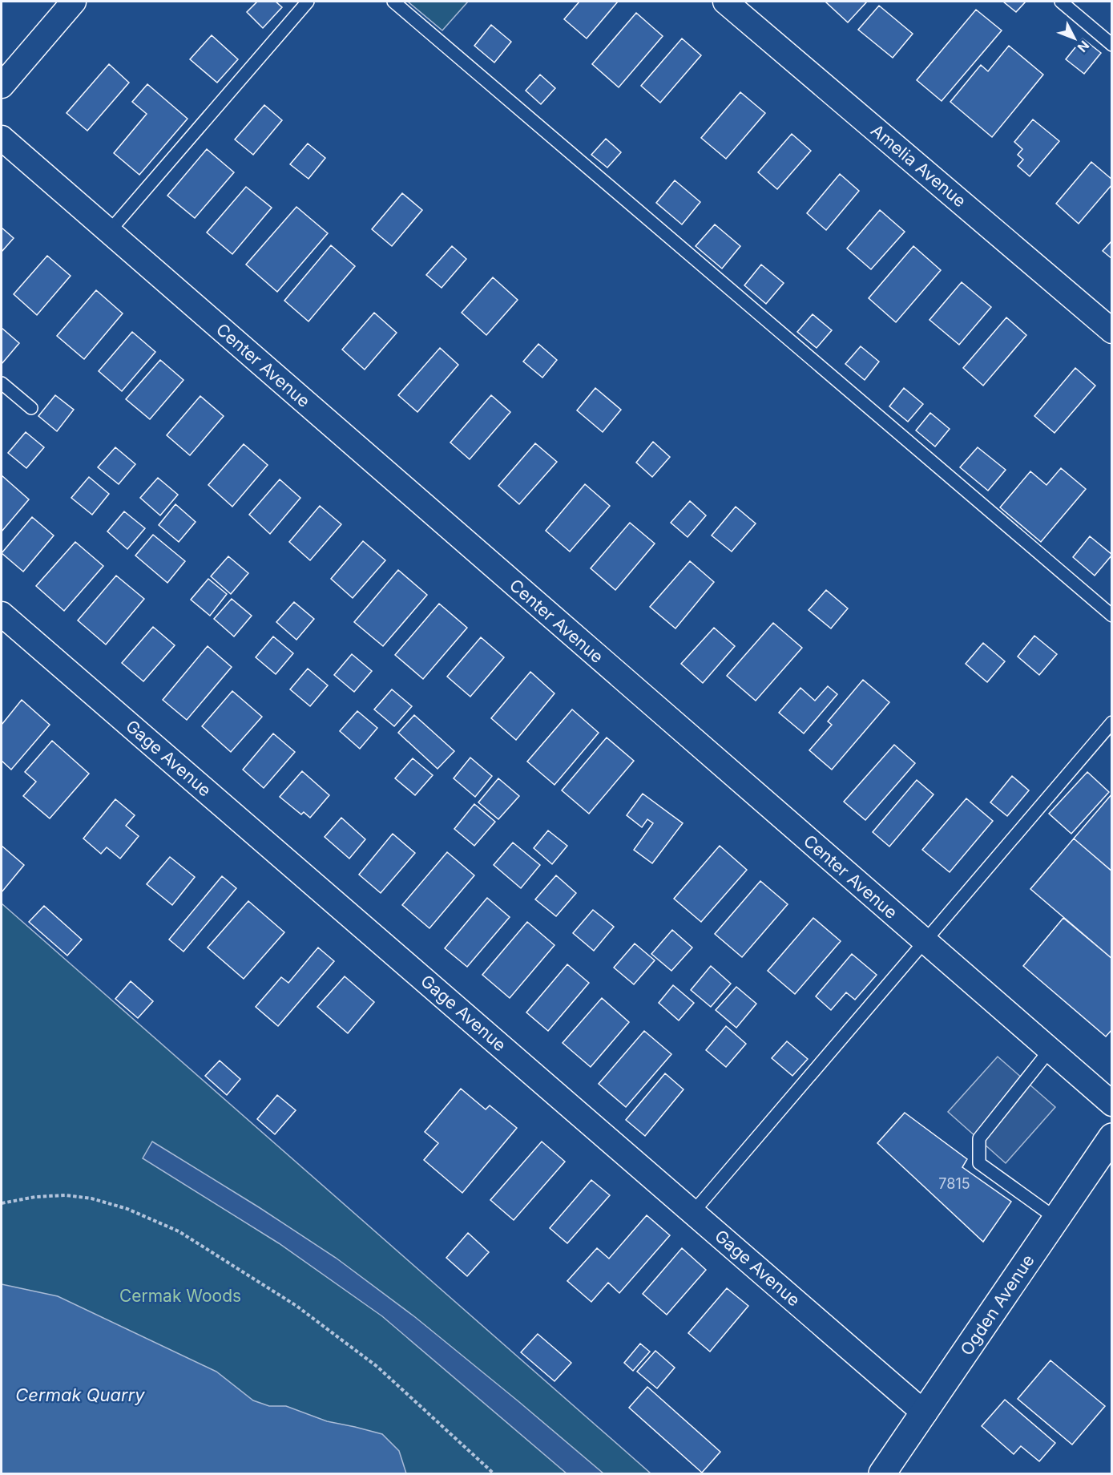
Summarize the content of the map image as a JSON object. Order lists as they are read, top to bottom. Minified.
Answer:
{"streets":{"main road":["Ogden Avenue"],"street":["Amelia Avenue","Center Avenue","Gage Avenue"]},"crossings":[["Gage Avenue","Ogden Avenue"]],"water":["Cermak Quarry"],"parks":["Cermak Woods"],"house_numbers":["7815"],"north":"bottom right"}
